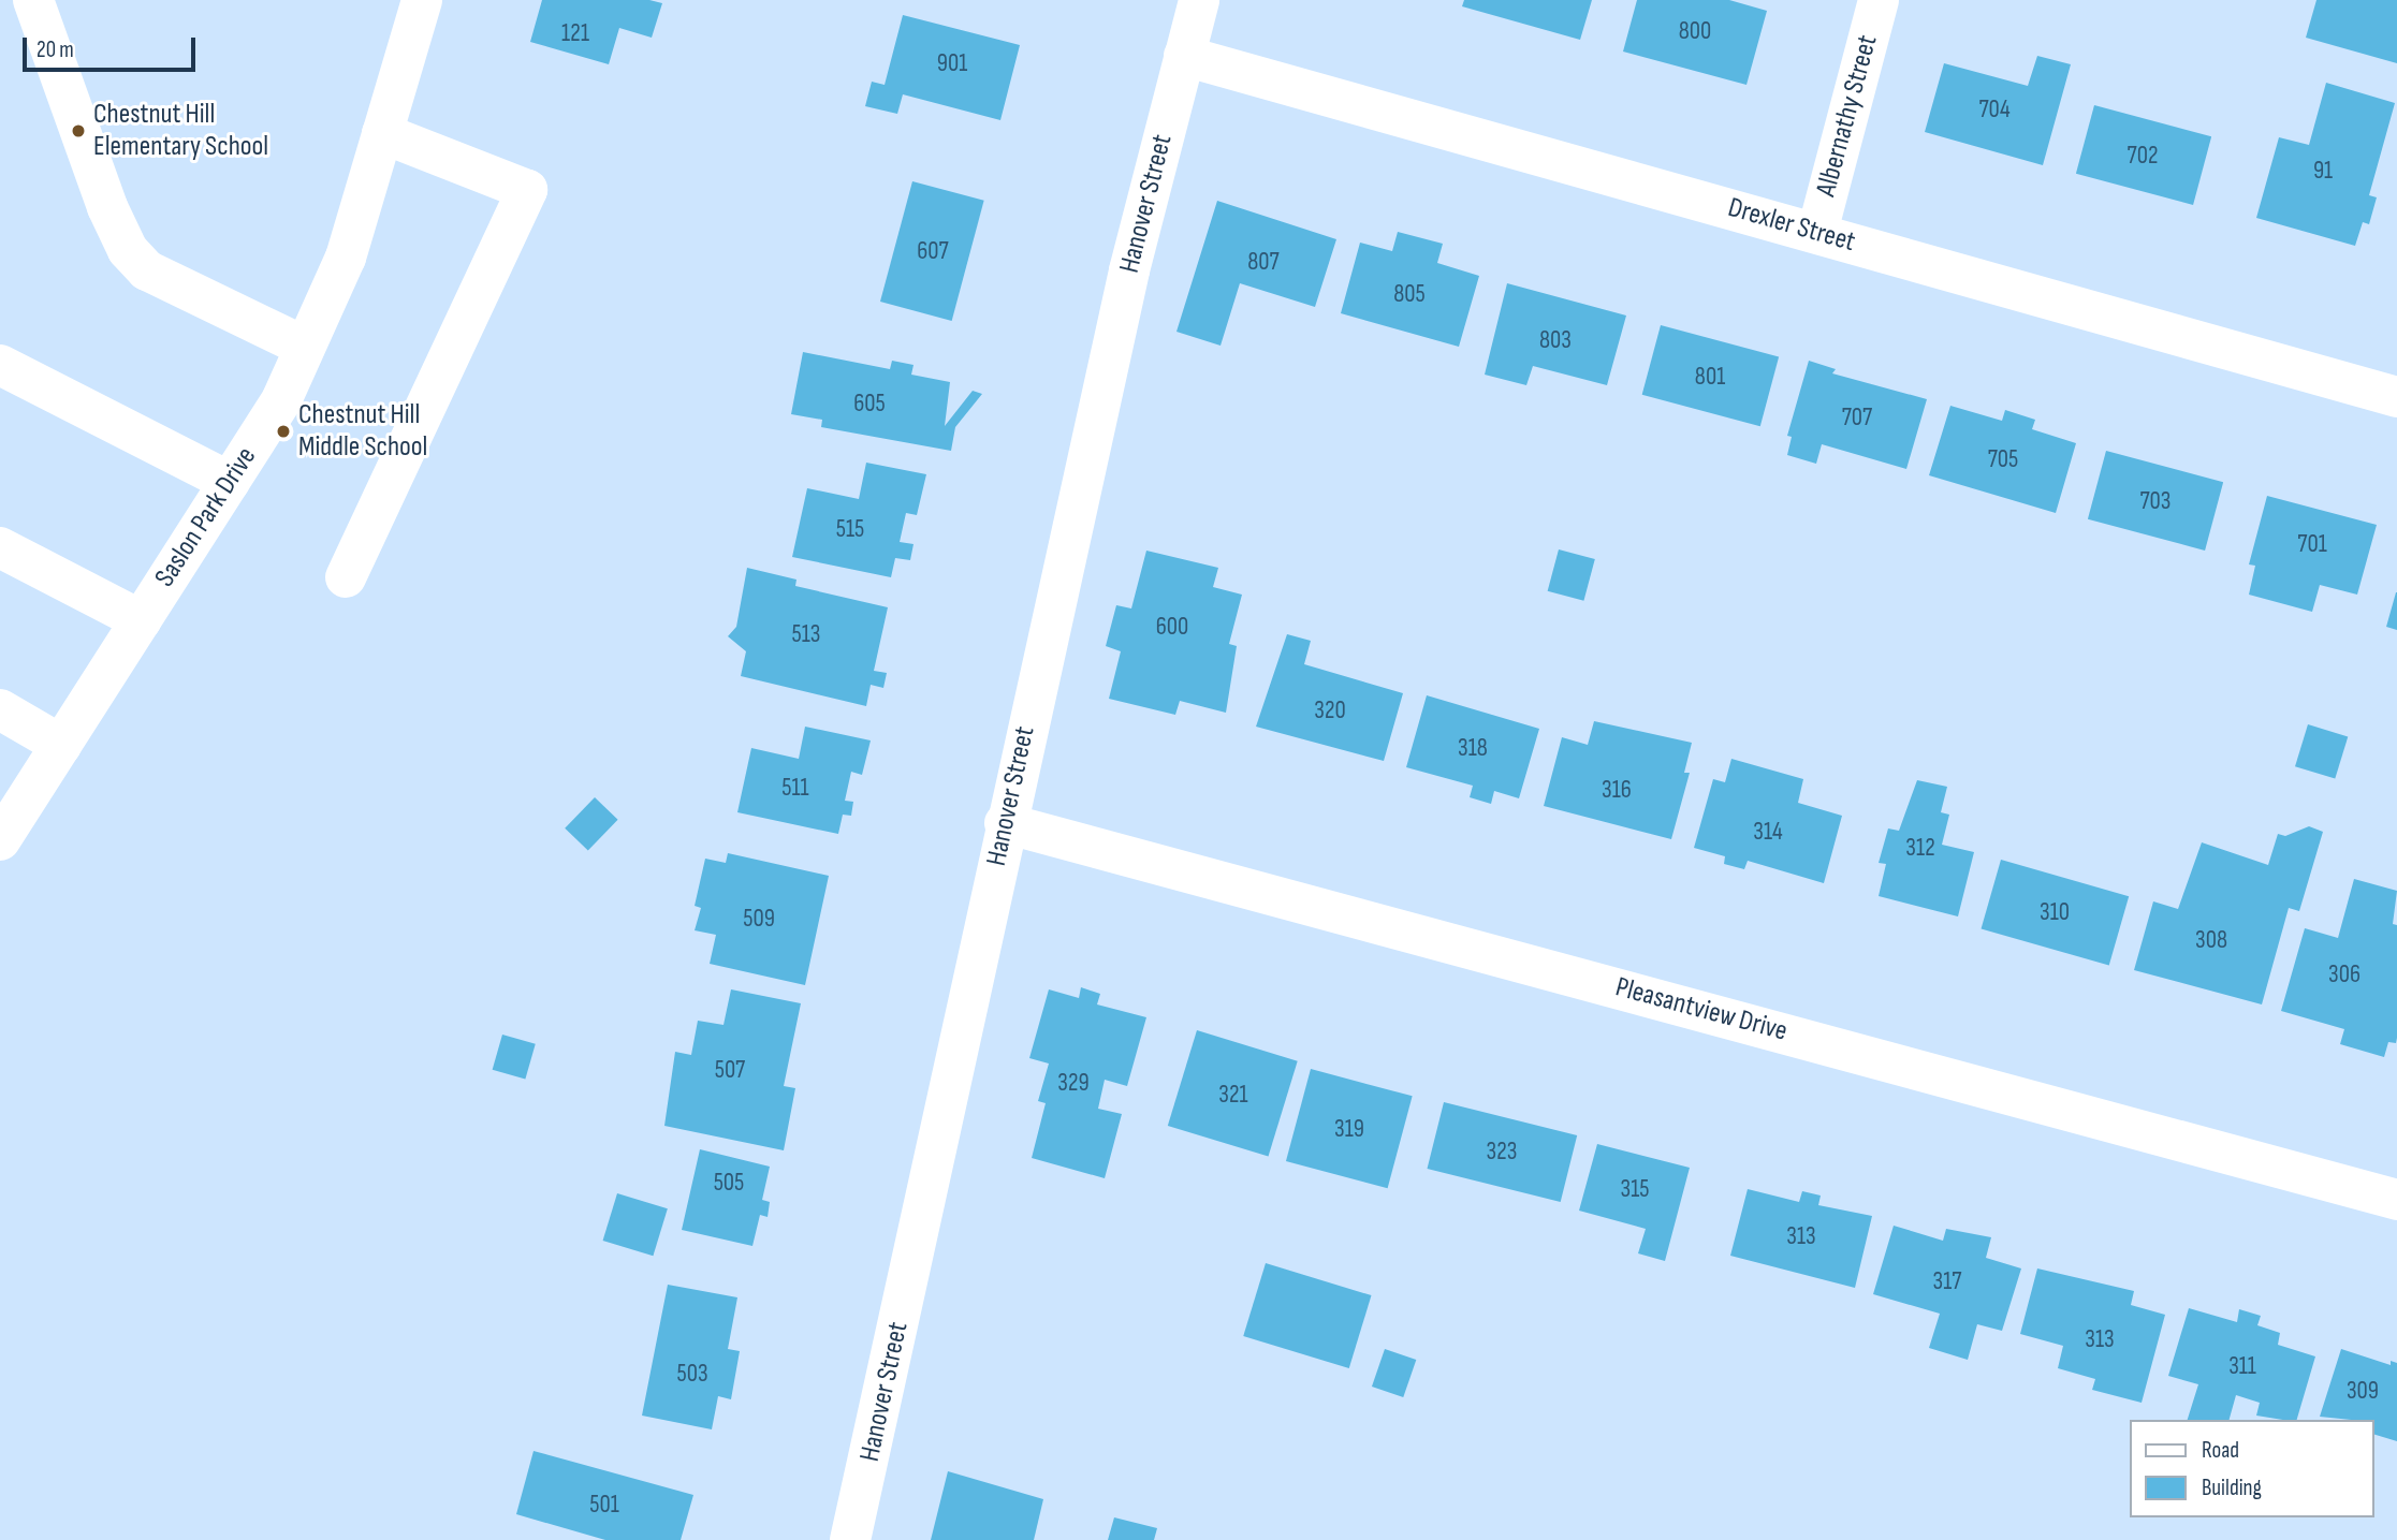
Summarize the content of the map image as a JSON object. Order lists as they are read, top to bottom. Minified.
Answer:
{"streets":{"street":["Albernathy Street","Hanover Street","Drexler Street","Saslon Park Drive","Pleasantview Drive"]},"crossings":[["Albernathy Street","Drexler Street"],["Hanover Street","Drexler Street"],["Hanover Street","Pleasantview Drive"]],"places":["Chestnut Hill Elementary School","Chestnut Hill Middle School"],"house_numbers":["800","121","901","704","702","91","607","807","805","803","801","605","707","705","703","515","701","600","513","320","318","511","316","314","312","310","509","308","306","507","329","321","319","323","505","315","313","317","313","311","503","309","501"],"legend":["Road","Building"],"scale_bar":"20 m"}
